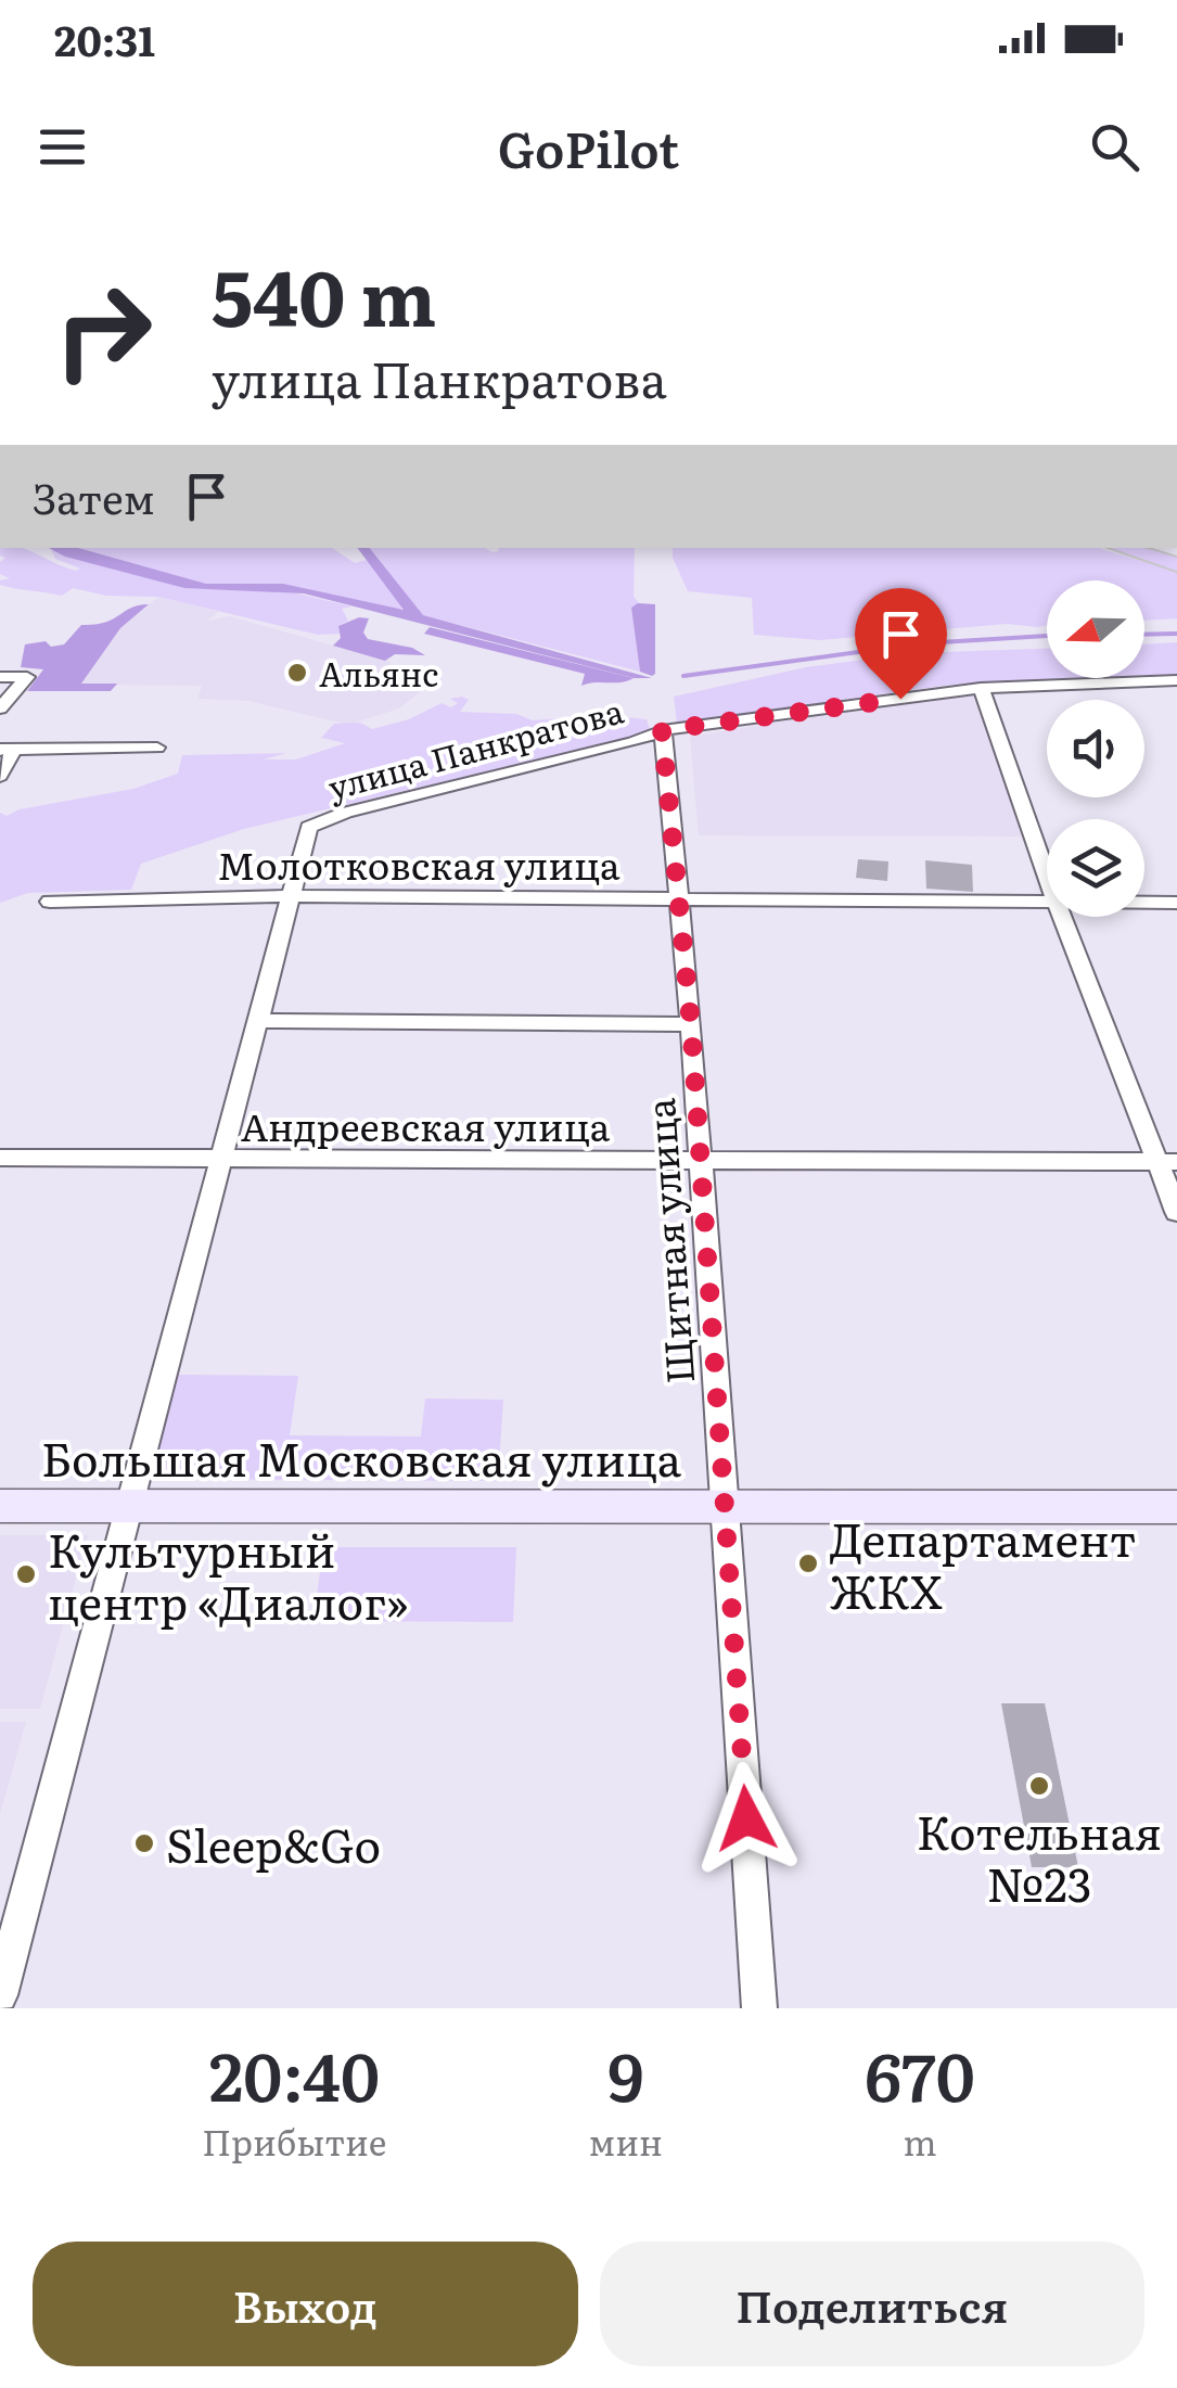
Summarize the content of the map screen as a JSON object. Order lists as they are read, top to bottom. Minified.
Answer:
{"streets":{"main road":["Большая Московская улица"],"street":["улица Панкратова","Молотковская улица","Андреевская улица","Щитная улица"]},"crossings":[["улица Панкратова","Молотковская улица"],["улица Панкратова","Щитная улица"],["Молотковская улица","Щитная улица"],["Андреевская улица","Щитная улица"],["Щитная улица","Большая Московская улица"]],"places":["Альянс","Департамент ЖКХ","Культурный центр «Диалог»","Котельная №23","Sleep&Go"],"north":"left","page":{"status":"20:31","header":"GoPilot","turn":["540 m","улица Панкратова"],"then":"Затем","eta":["20:40","Прибытие","9","мин","670","m"],"buttons":["Выход","Поделиться"]}}
